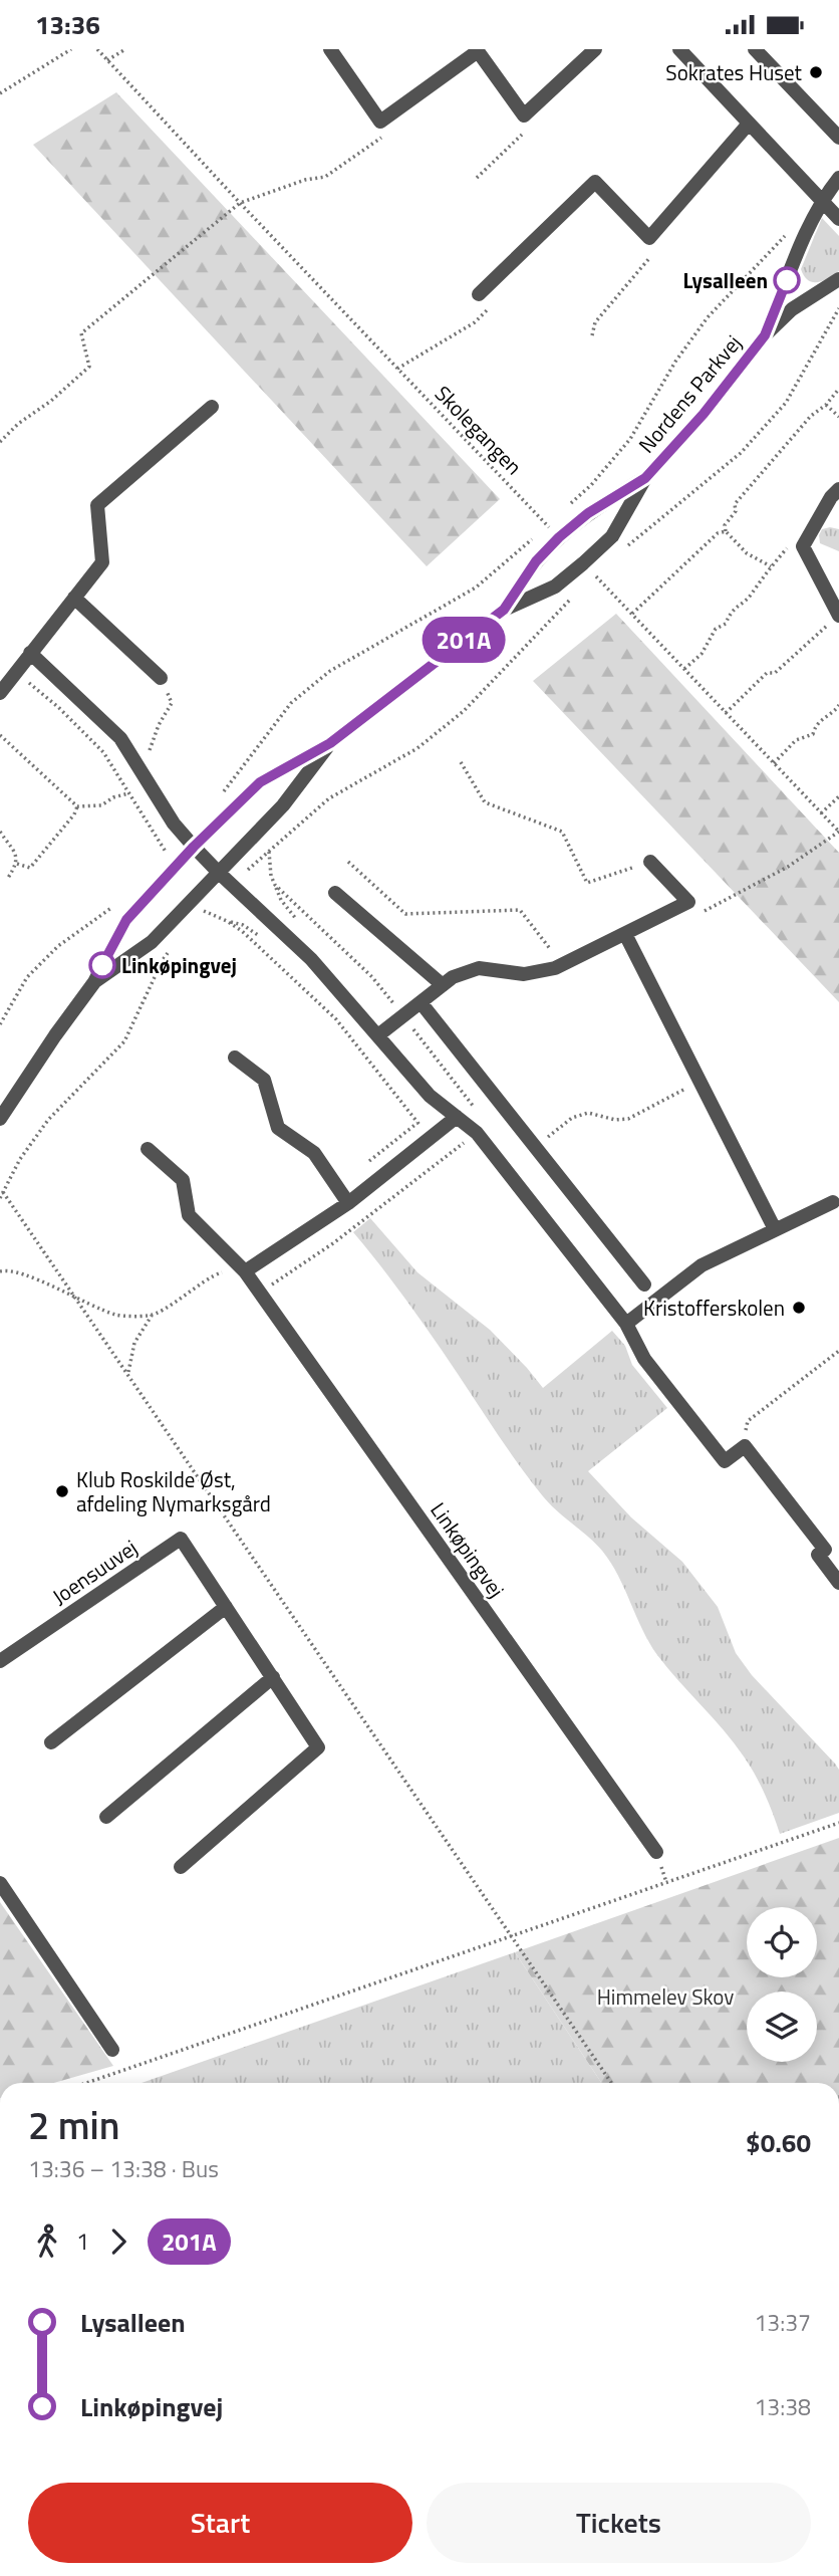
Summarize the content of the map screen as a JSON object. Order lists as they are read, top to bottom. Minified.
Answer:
{"streets":{"street":["Nordens Parkvej","Linkøpingvej","Joensuuvej"],"path":["Skolegangen"]},"crossings":[["Nordens Parkvej","Skolegangen"]],"parks":["Himmelev Skov"],"places":["Sokrates Huset","Lysalleen","Linkøpingvej","Kristofferskolen","Klub Roskilde Øst, afdeling Nymarksgård"],"lines":["bus line 201A"],"page":{"status":"13:36","on_map":"201A","heading":["2 min","13:36 – 13:38 · Bus","$0.60"],"legs":["1","201A"],"list":[{"name":"Lysalleen","value":"13:37"},{"name":"Linkøpingvej","value":"13:38"}],"buttons":["Start","Tickets"]}}
